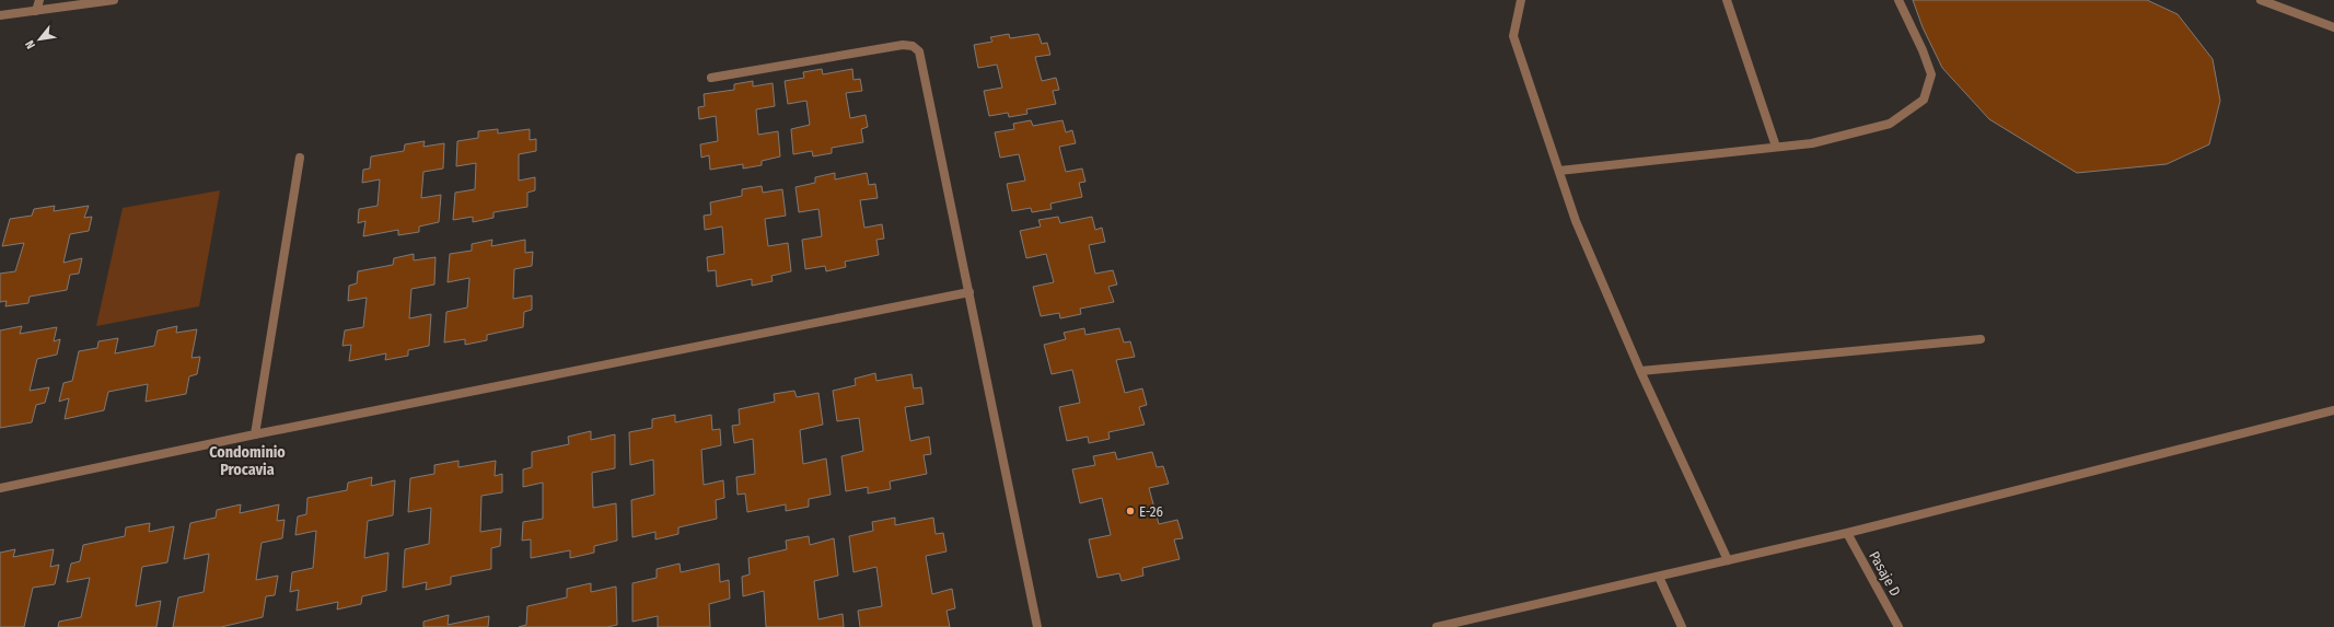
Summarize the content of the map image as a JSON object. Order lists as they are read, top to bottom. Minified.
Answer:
{"streets":{"street":["Pasaje D"]},"districts":["Condominio Procavia"],"places":["E-26"],"north":"bottom left"}
